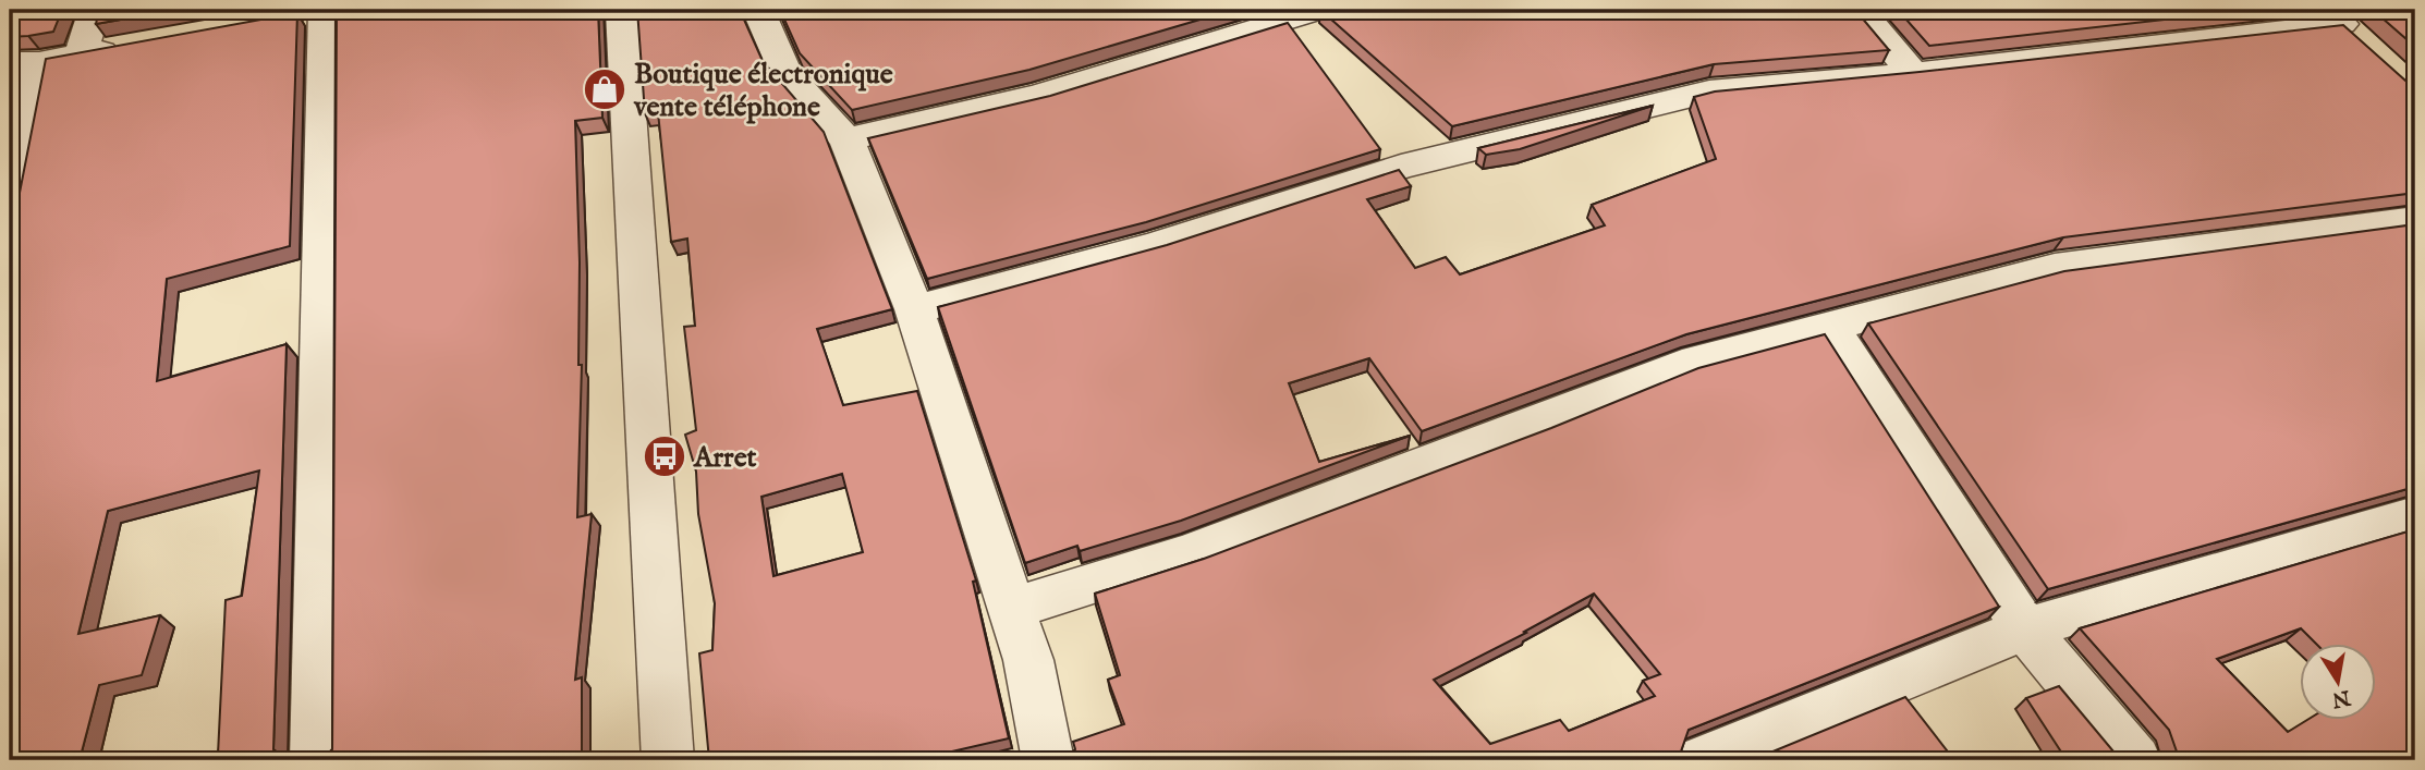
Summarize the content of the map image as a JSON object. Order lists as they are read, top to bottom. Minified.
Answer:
{"places":{"shop":["Boutique électronique vente téléphone"],"bus stop":["Arret"]},"north":"bottom"}
